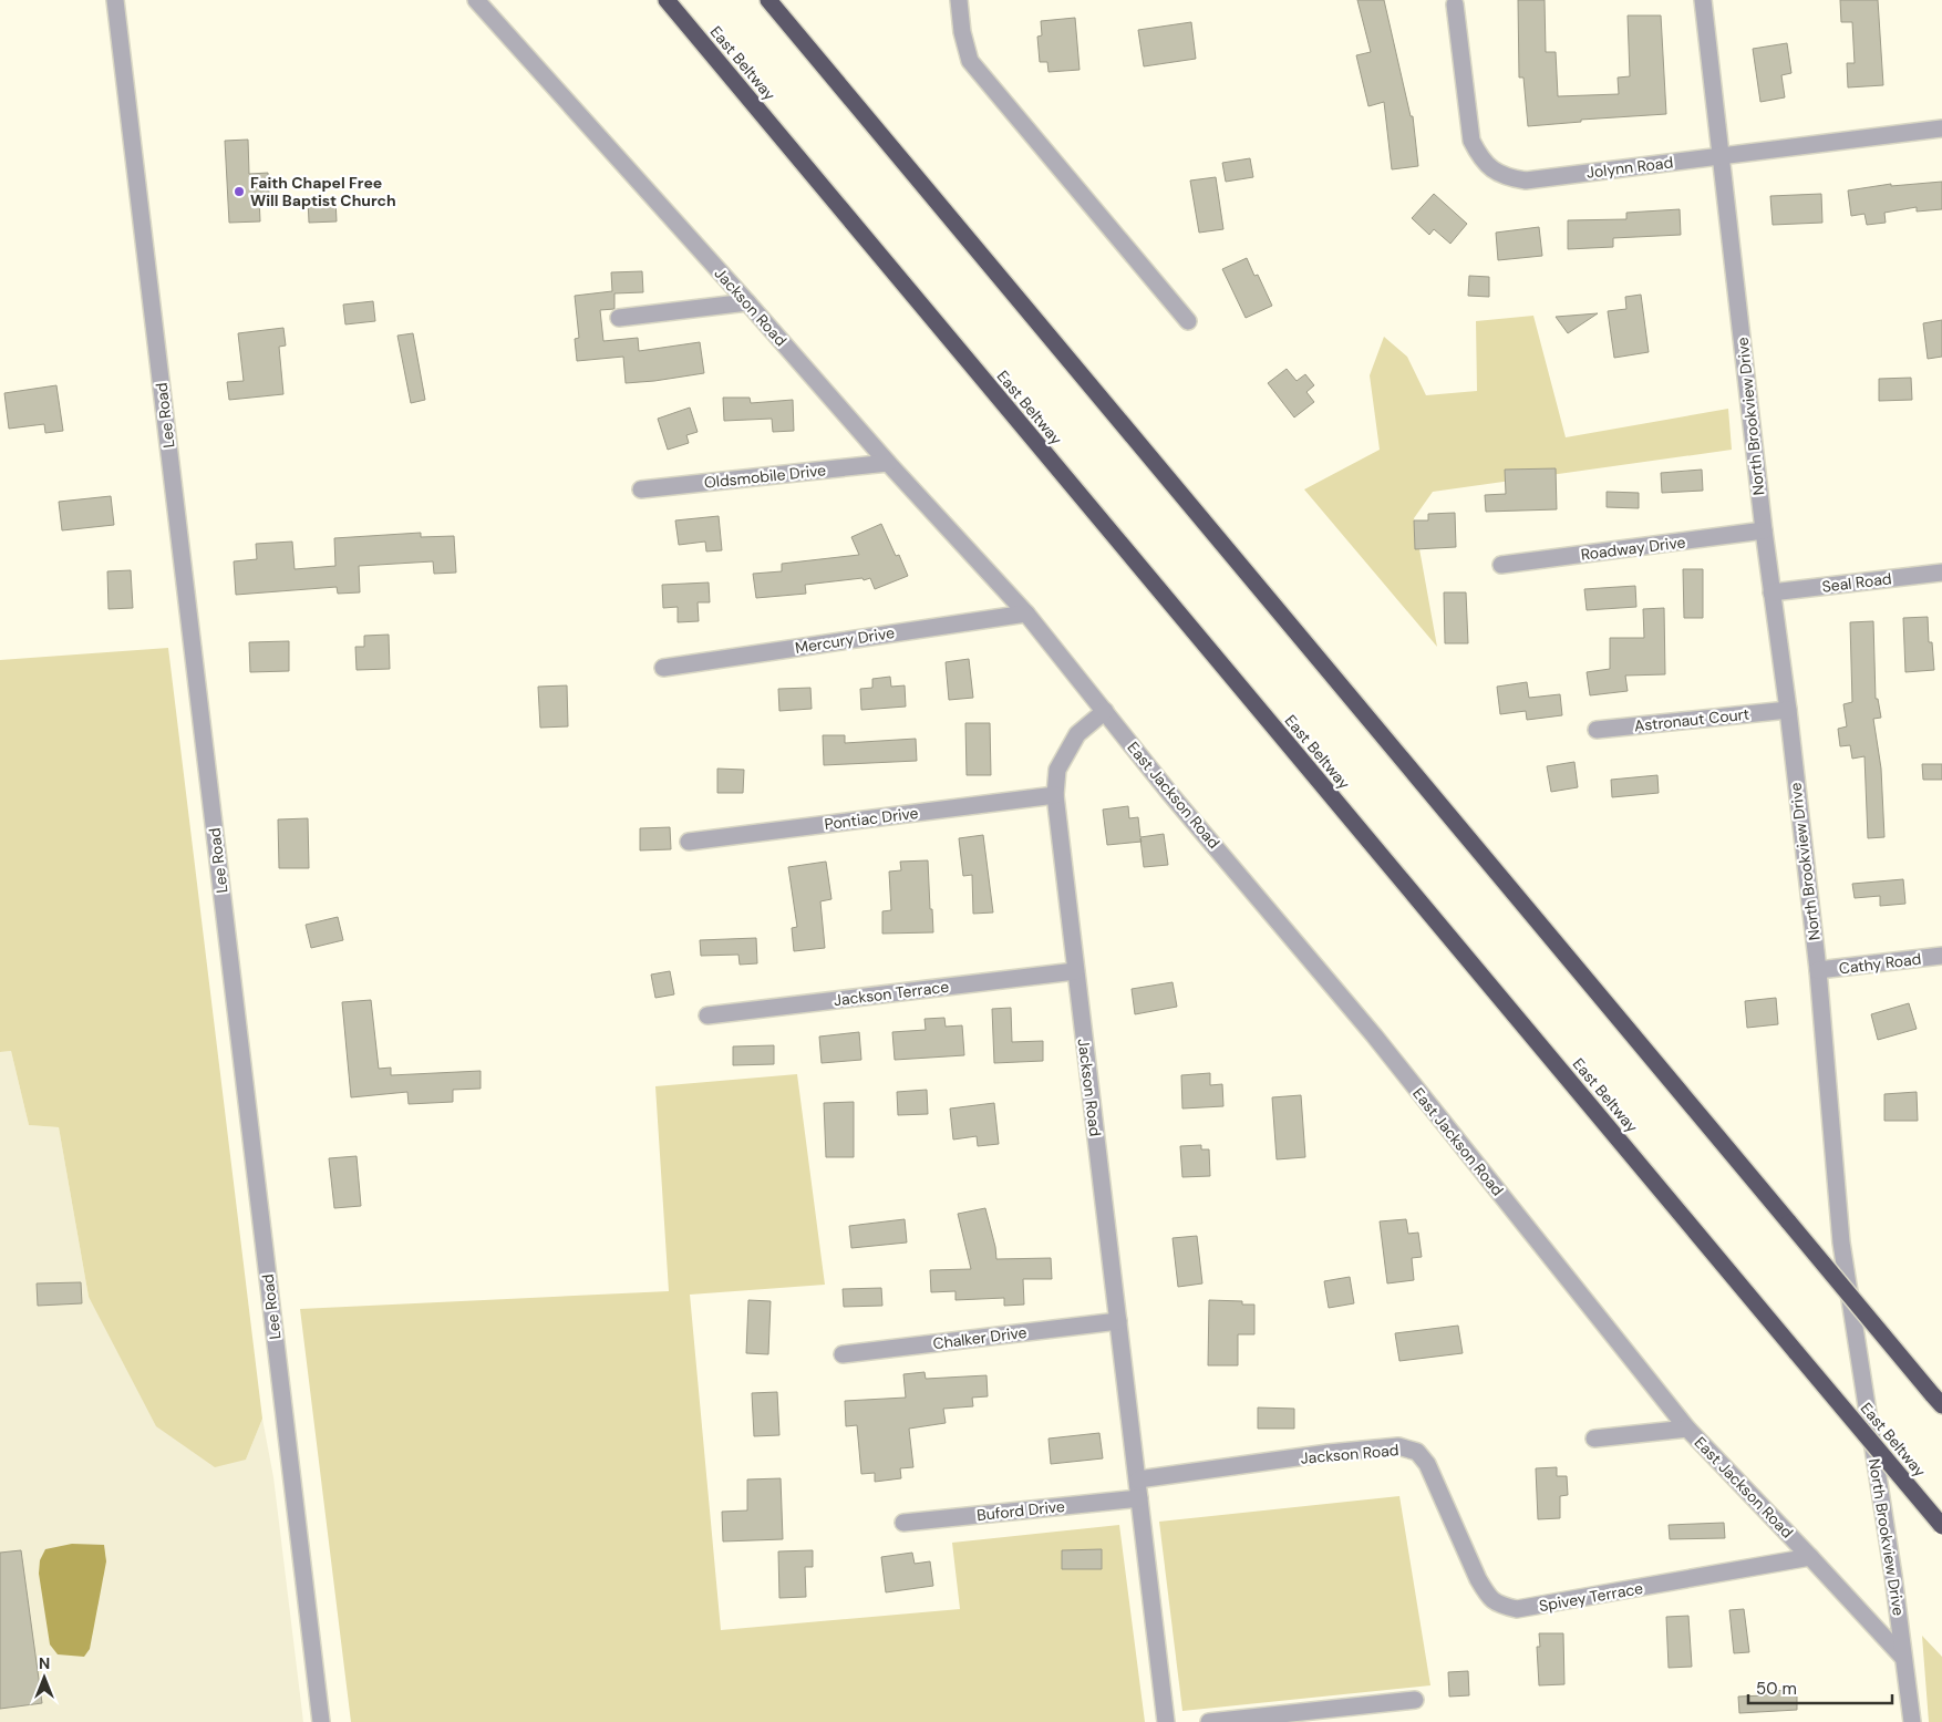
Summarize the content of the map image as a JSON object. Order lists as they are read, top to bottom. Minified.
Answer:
{"streets":{"highway":["East Beltway"],"street":["Jolynn Road","Jackson Road","Lee Road","North Brookview Drive","Oldsmobile Drive","Roadway Drive","Seal Road","Mercury Drive","Astronaut Court","East Jackson Road","Pontiac Drive","Cathy Road","Jackson Terrace","Chalker Drive","Buford Drive","Spivey Terrace"]},"crossings":[["Jolynn Road","North Brookview Drive"],["Jackson Road","Oldsmobile Drive"],["Jackson Road","Mercury Drive"],["Jackson Road","East Jackson Road"],["Jackson Road","Pontiac Drive"],["Jackson Road","Jackson Terrace"],["Jackson Road","Chalker Drive"],["Jackson Road","Buford Drive"],["Jackson Road","Spivey Terrace"],["North Brookview Drive","Roadway Drive"],["North Brookview Drive","Seal Road"],["North Brookview Drive","Astronaut Court"],["North Brookview Drive","East Jackson Road"],["North Brookview Drive","Cathy Road"],["Mercury Drive","East Jackson Road"],["East Jackson Road","Spivey Terrace"]],"places":["Faith Chapel Free Will Baptist Church"],"scale_bar":"50 m","north":"top"}
